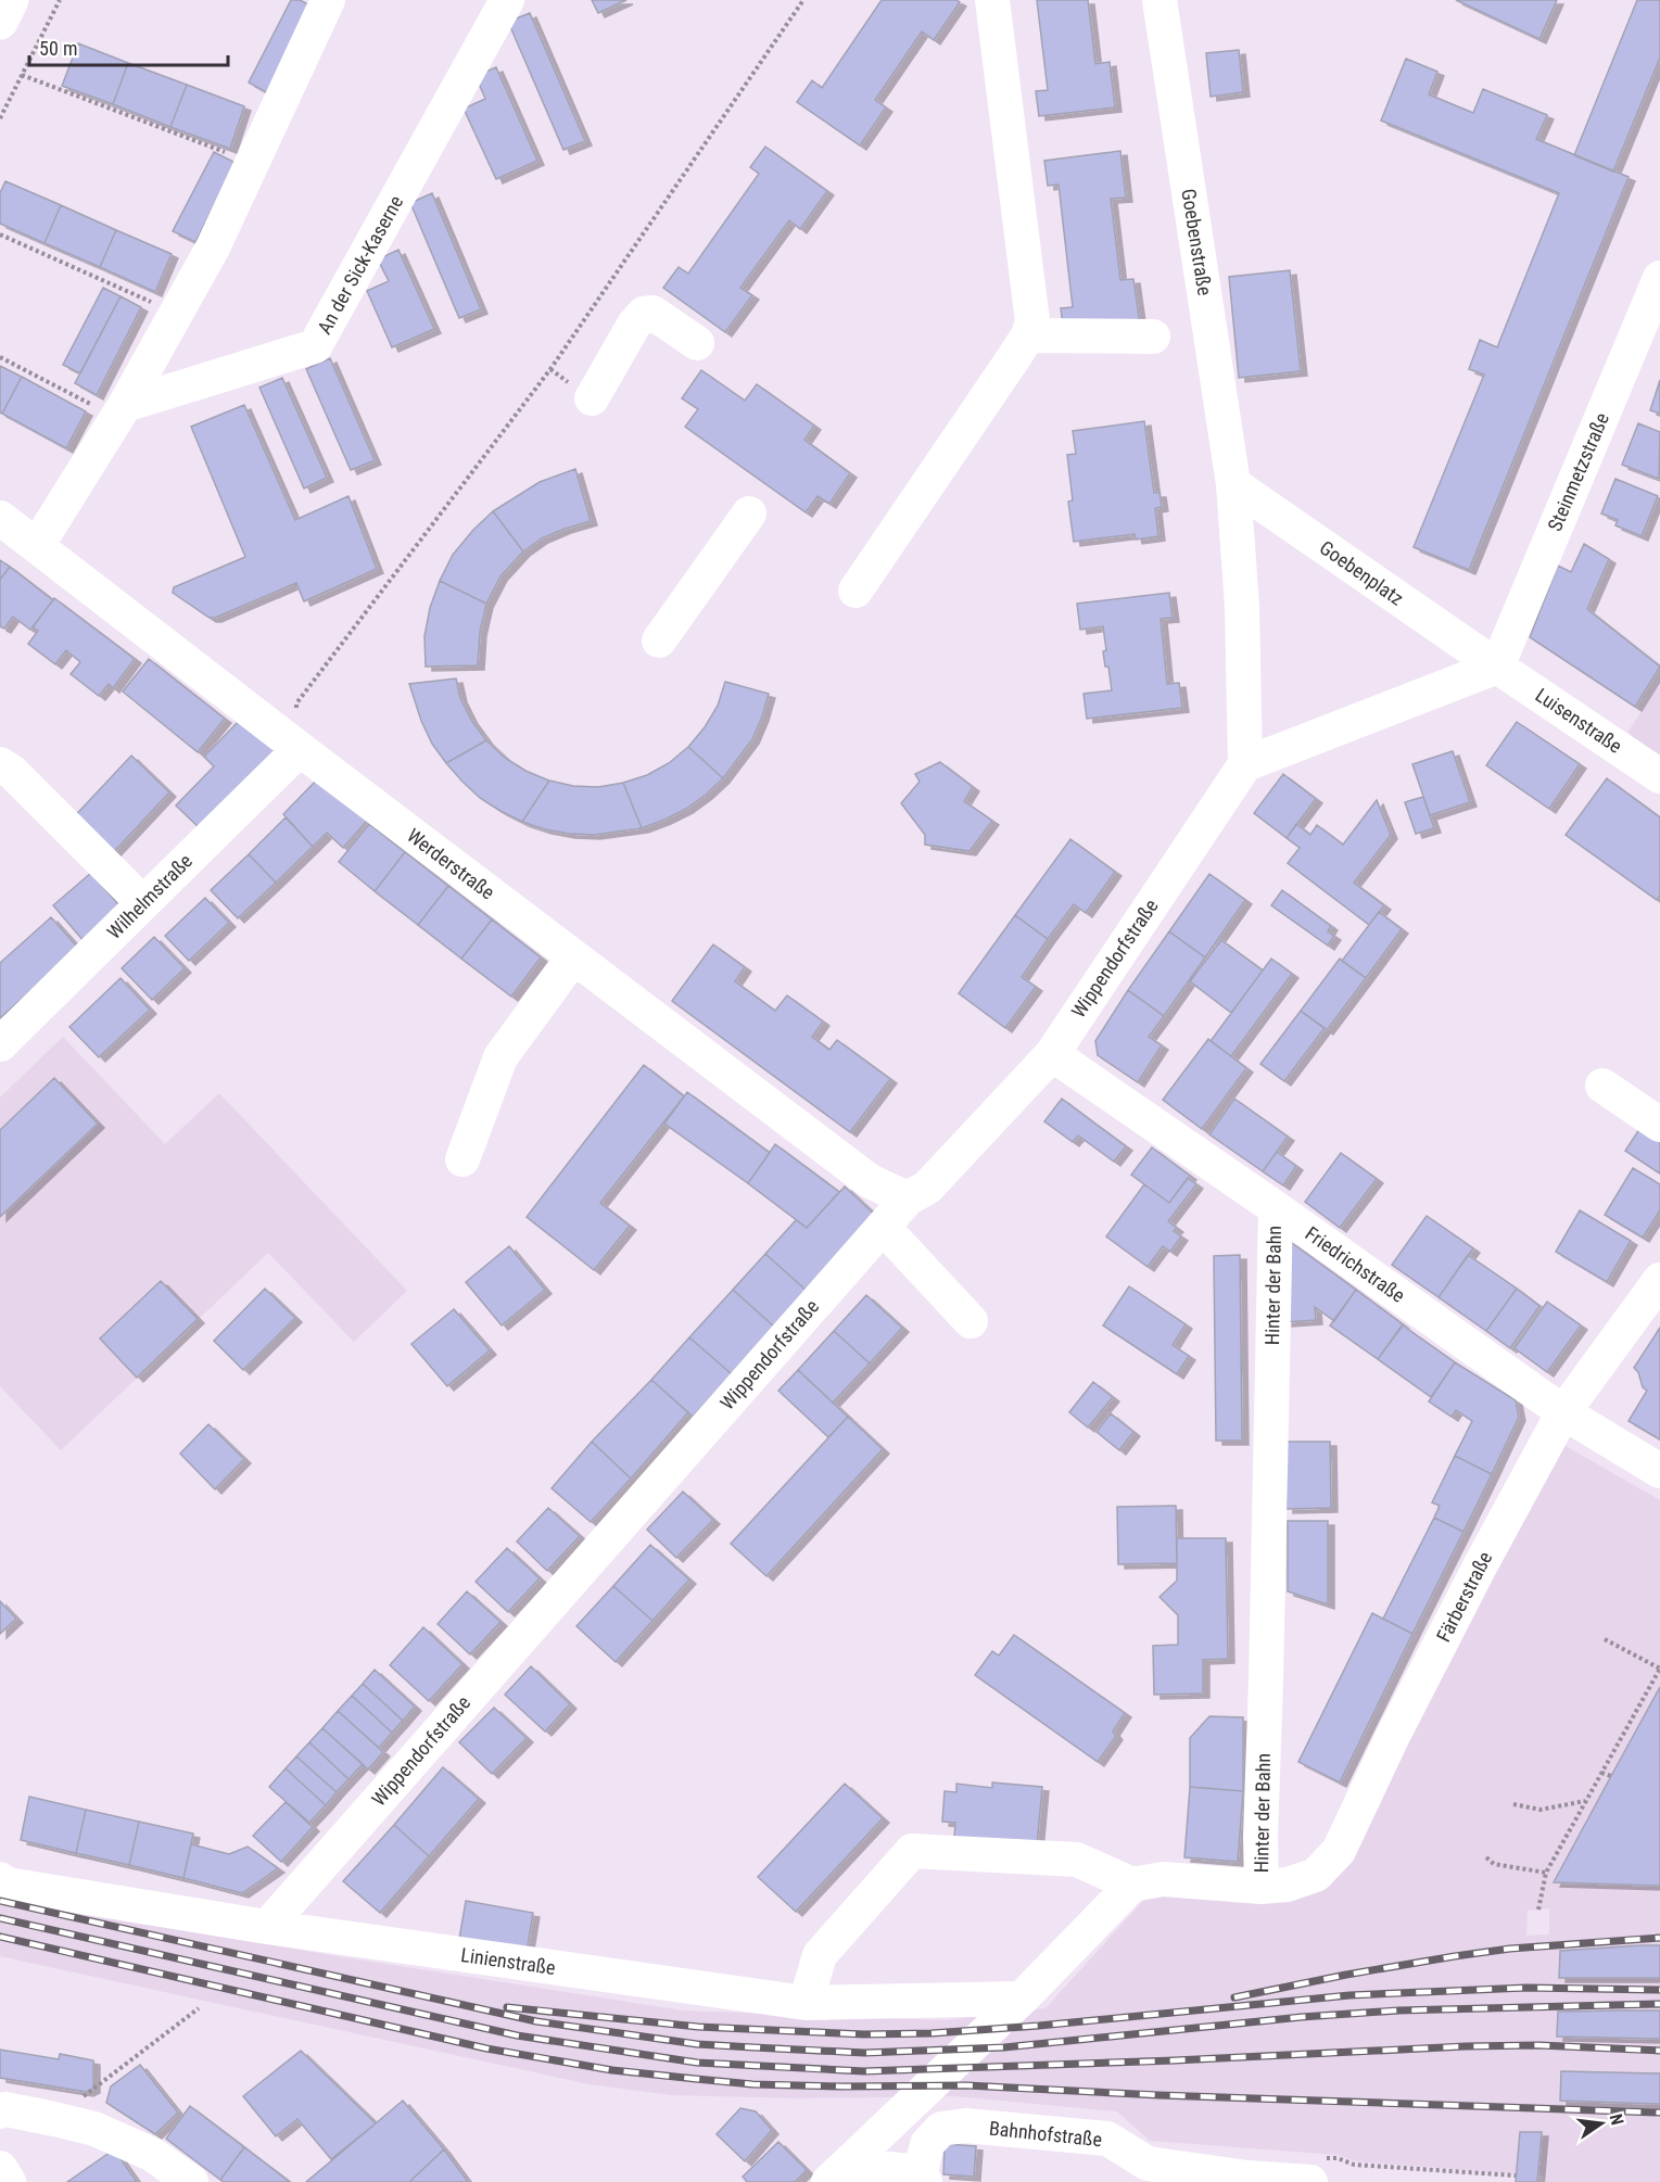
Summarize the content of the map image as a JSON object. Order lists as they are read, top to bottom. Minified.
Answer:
{"streets":{"street":["Goebenstraße","An der Sick-Kaserne","Steinmetzstraße","Goebenplatz","Luisenstraße","Werderstraße","Wilhelmstraße","Wippendorfstraße","Friedrichstraße","Hinter der Bahn","Färberstraße","Linienstraße","Bahnhofstraße"]},"crossings":[["Goebenstraße","Goebenplatz"],["Steinmetzstraße","Goebenplatz"],["Steinmetzstraße","Luisenstraße"],["Goebenplatz","Luisenstraße"],["Werderstraße","Wilhelmstraße"],["Werderstraße","Wippendorfstraße"],["Wippendorfstraße","Friedrichstraße"],["Wippendorfstraße","Linienstraße"],["Friedrichstraße","Hinter der Bahn"],["Friedrichstraße","Färberstraße"],["Hinter der Bahn","Färberstraße"]],"scale_bar":"50 m","north":"right"}
